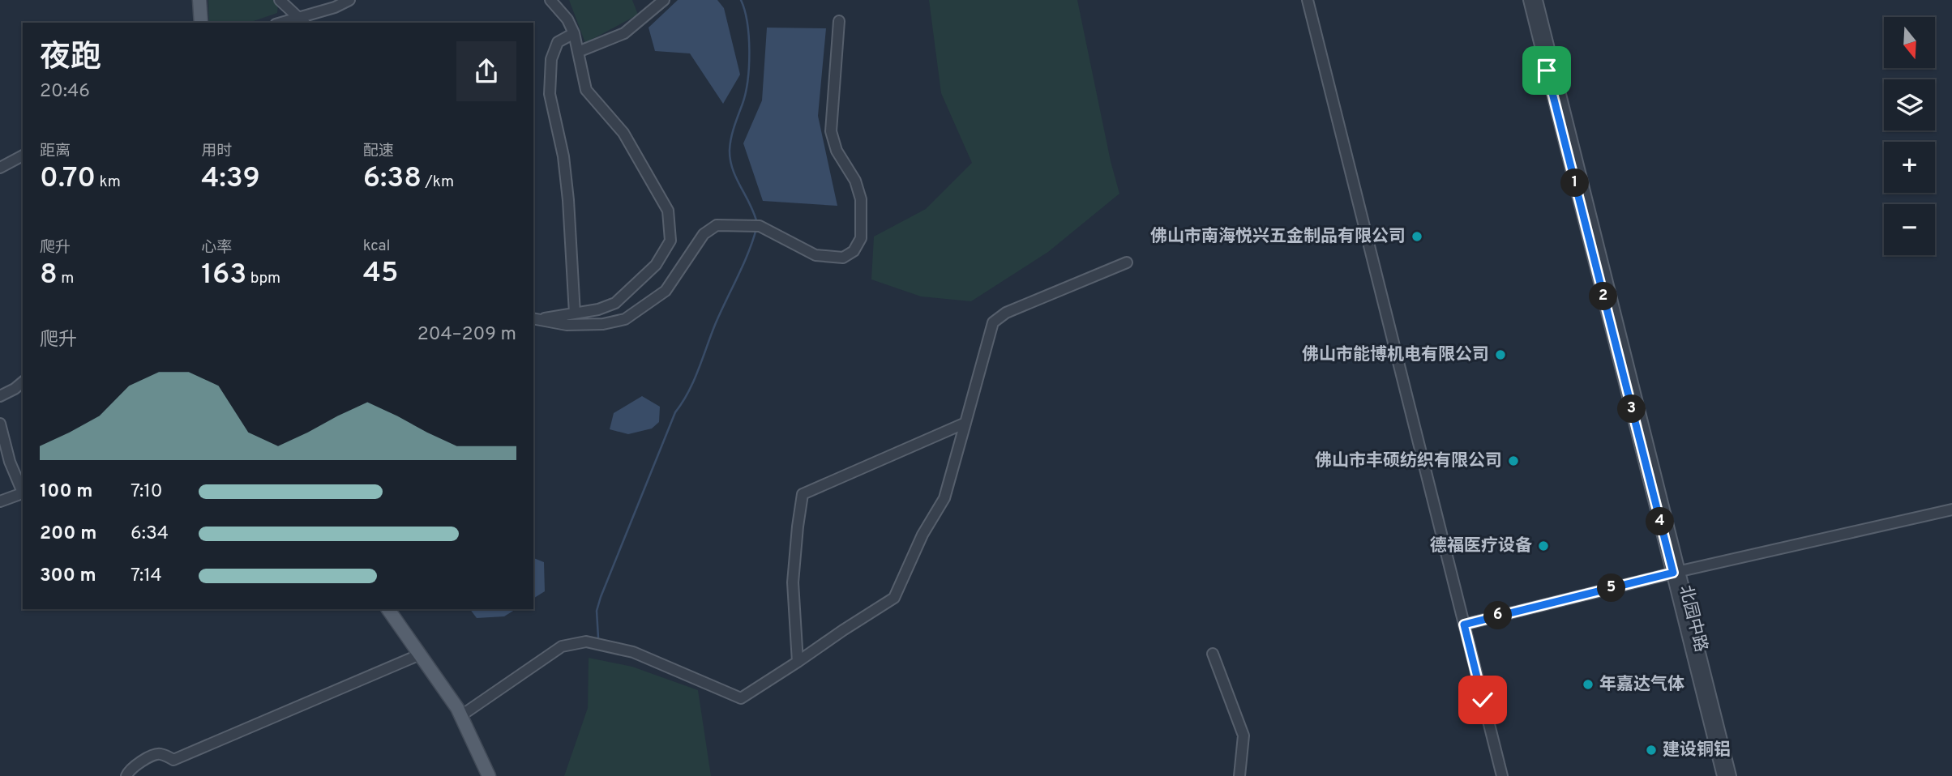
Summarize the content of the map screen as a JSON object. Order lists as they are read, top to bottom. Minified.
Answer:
{"streets":{"street":["北园中路"]},"places":["佛山市南海悦兴五金制品有限公司","佛山市能博机电有限公司","佛山市丰硕纺织有限公司","德福医疗设备","年嘉达气体","建设铜铝"],"north":"bottom","page":{"map_buttons":["+","−"],"heading":["夜跑","20:46"],"stats":[["距离","0.70 km"],["用时","4:39"],["配速","6:38 /km"],["爬升","8 m"],["心率","163 bpm"],["kcal","45"]],"pins":["1","2","3","4","5","6"],"chart":["爬升","204–209 m"],"list":[{"name":"100 m","note":"7:10"},{"name":"200 m","note":"6:34"},{"name":"300 m","note":"7:14"}]}}
